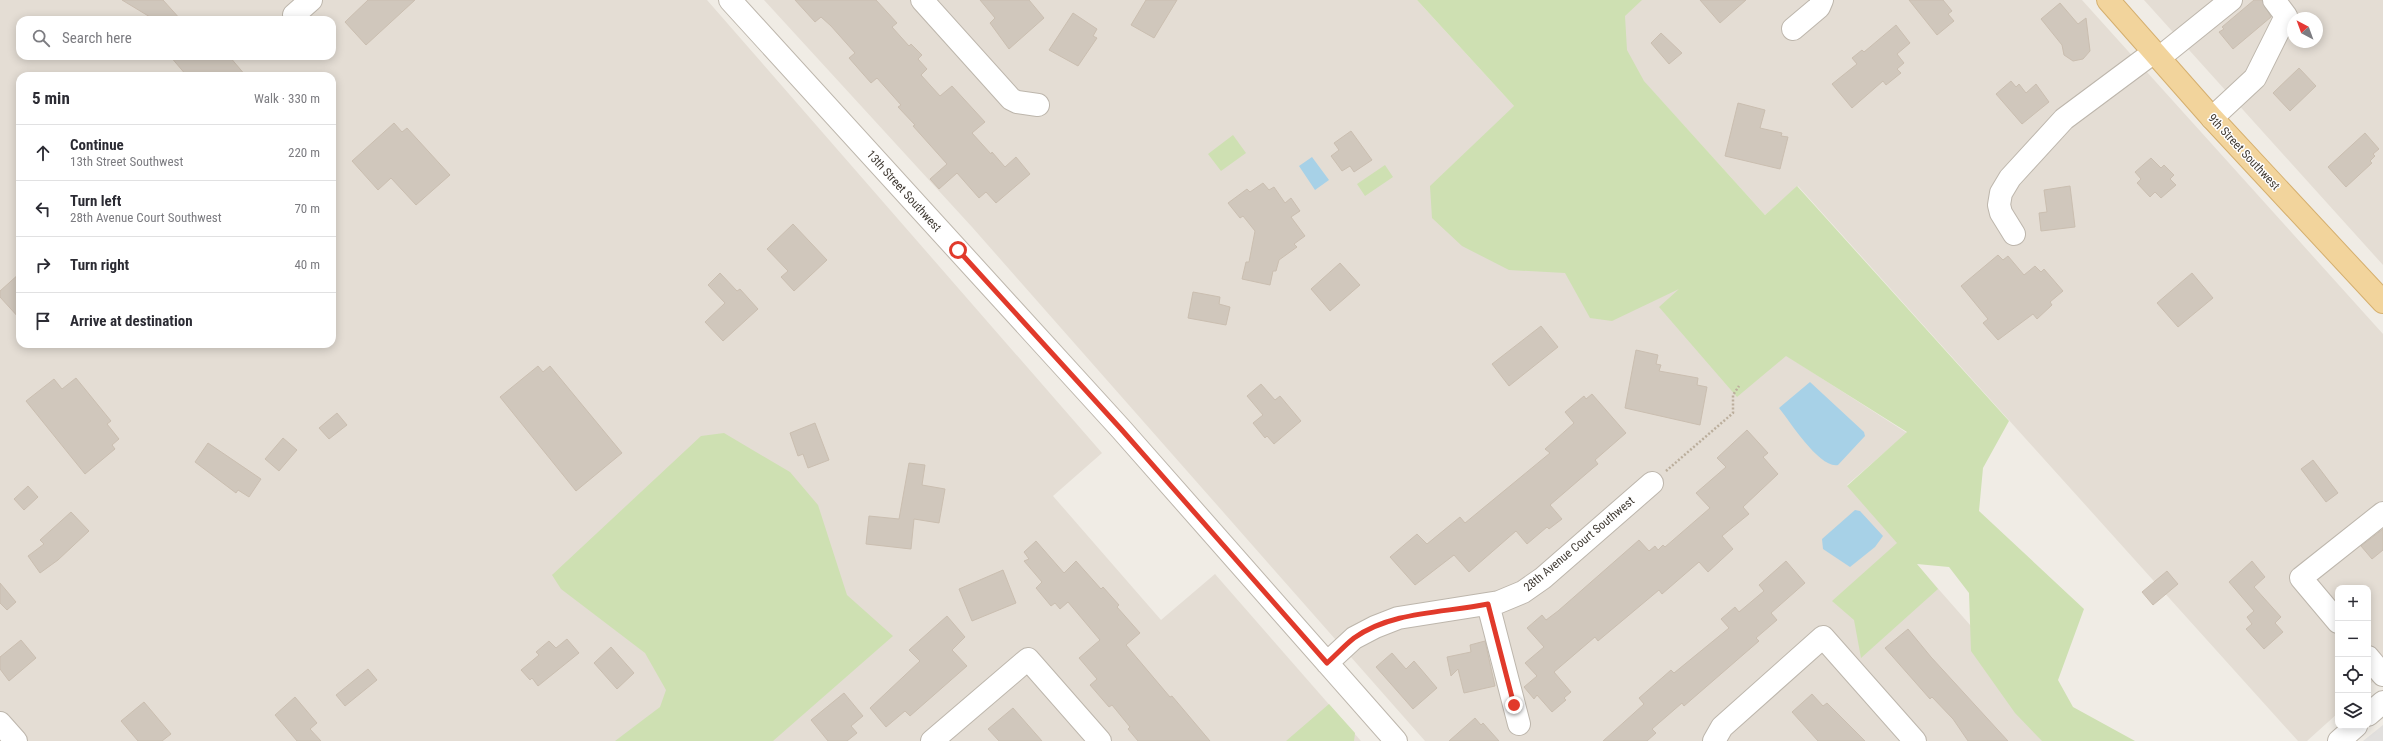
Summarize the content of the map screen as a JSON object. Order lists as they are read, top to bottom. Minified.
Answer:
{"streets":{"main road":["9th Street Southwest"],"street":["13th Street Southwest","28th Avenue Court Southwest"]},"crossings":[["13th Street Southwest","28th Avenue Court Southwest"]],"north":"top left","page":{"search":"Search here","heading":["5 min","Walk · 330 m"],"list":[["Continue","13th Street Southwest","220 m"],["Turn left","28th Avenue Court Southwest","70 m"],["Turn right","40 m"],"Arrive at destination"],"map_buttons":["+","−"]}}
